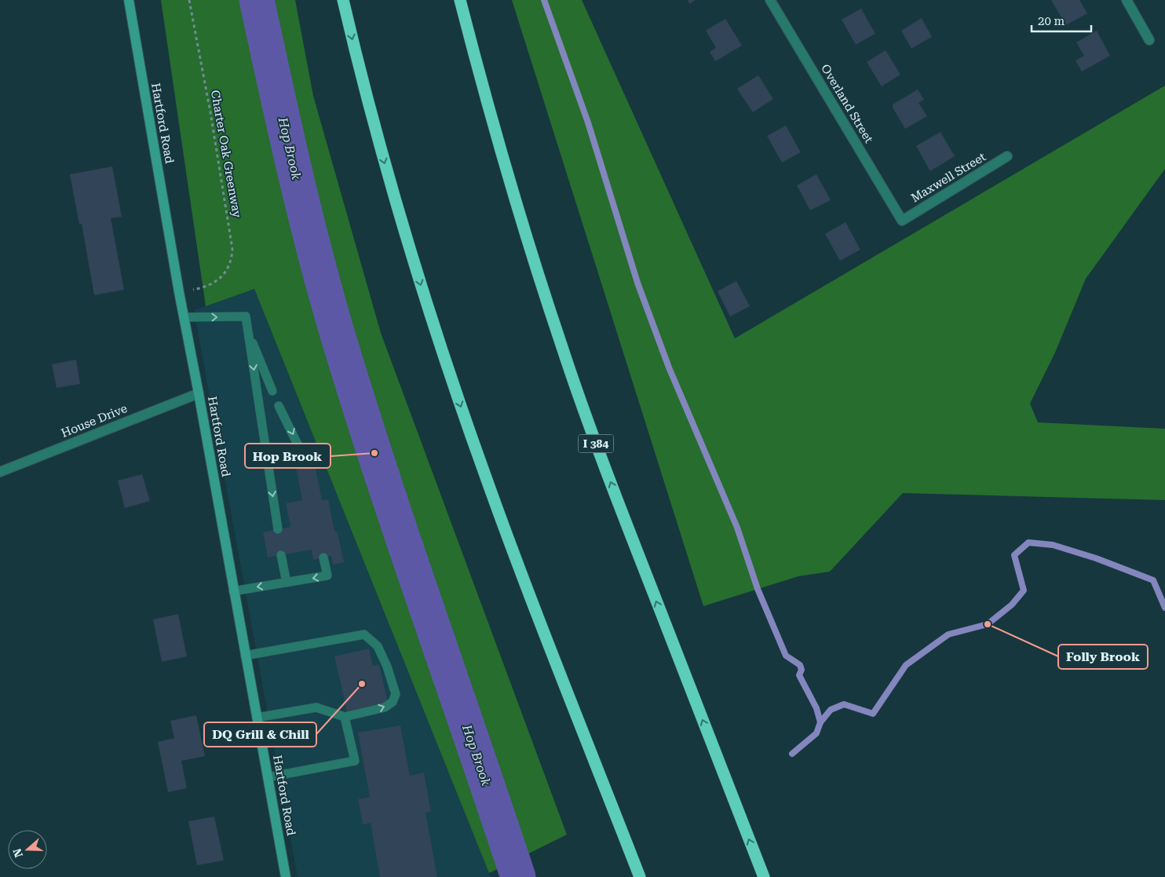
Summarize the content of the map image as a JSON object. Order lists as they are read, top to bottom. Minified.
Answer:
{"streets":{"highway":["I 384"],"main road":["Hartford Road"],"street":["Overland Street","Maxwell Street","House Drive"],"path":["Charter Oak Greenway"]},"crossings":[["Overland Street","Maxwell Street"],["Hartford Road","House Drive"]],"water":["Hop Brook"],"places":["Hop Brook","Folly Brook","DQ Grill & Chill"],"scale_bar":"20 m","north":"left"}
